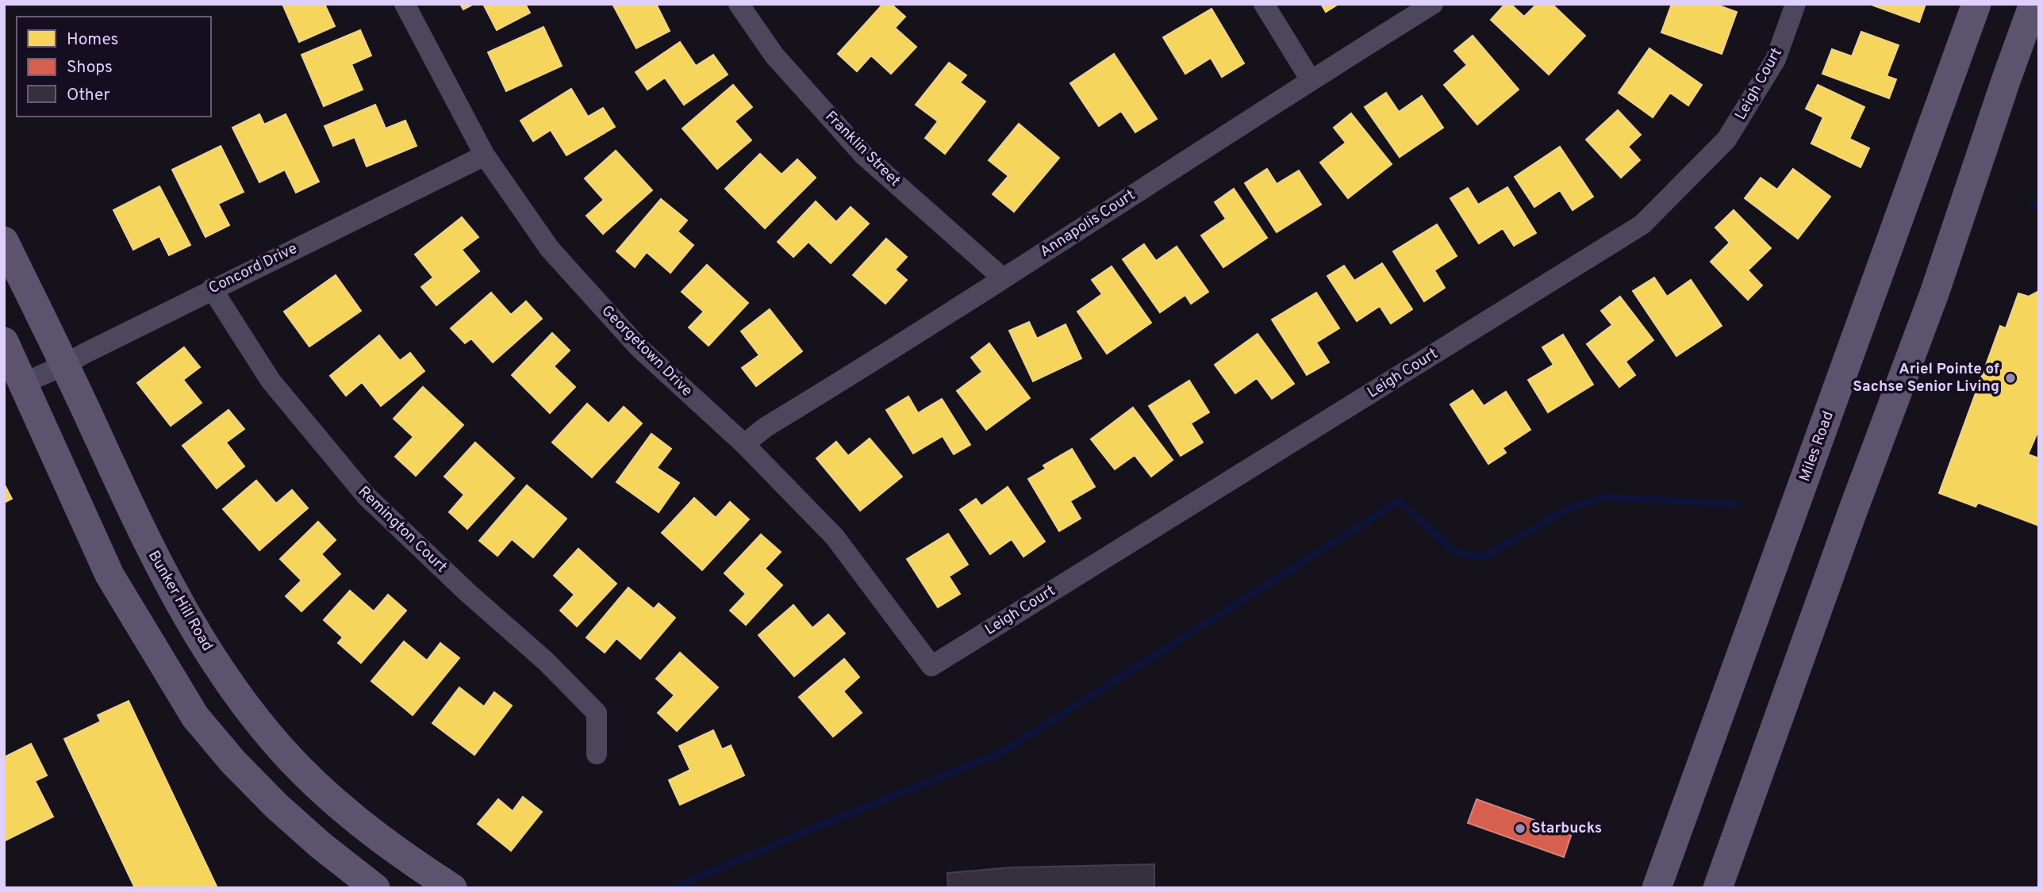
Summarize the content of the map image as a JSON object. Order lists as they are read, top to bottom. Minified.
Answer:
{"streets":{"main road":["Miles Road","Bunker Hill Road"],"street":["Leigh Court","Franklin Street","Annapolis Court","Concord Drive","Georgetown Drive","Remington Court"]},"crossings":[["Leigh Court","Georgetown Drive"],["Franklin Street","Annapolis Court"],["Annapolis Court","Georgetown Drive"],["Concord Drive","Georgetown Drive"],["Concord Drive","Remington Court"],["Concord Drive","Bunker Hill Road"]],"places":["Ariel Pointe of Sachse Senior Living","Starbucks"],"legend":["Homes","Shops","Other"]}
